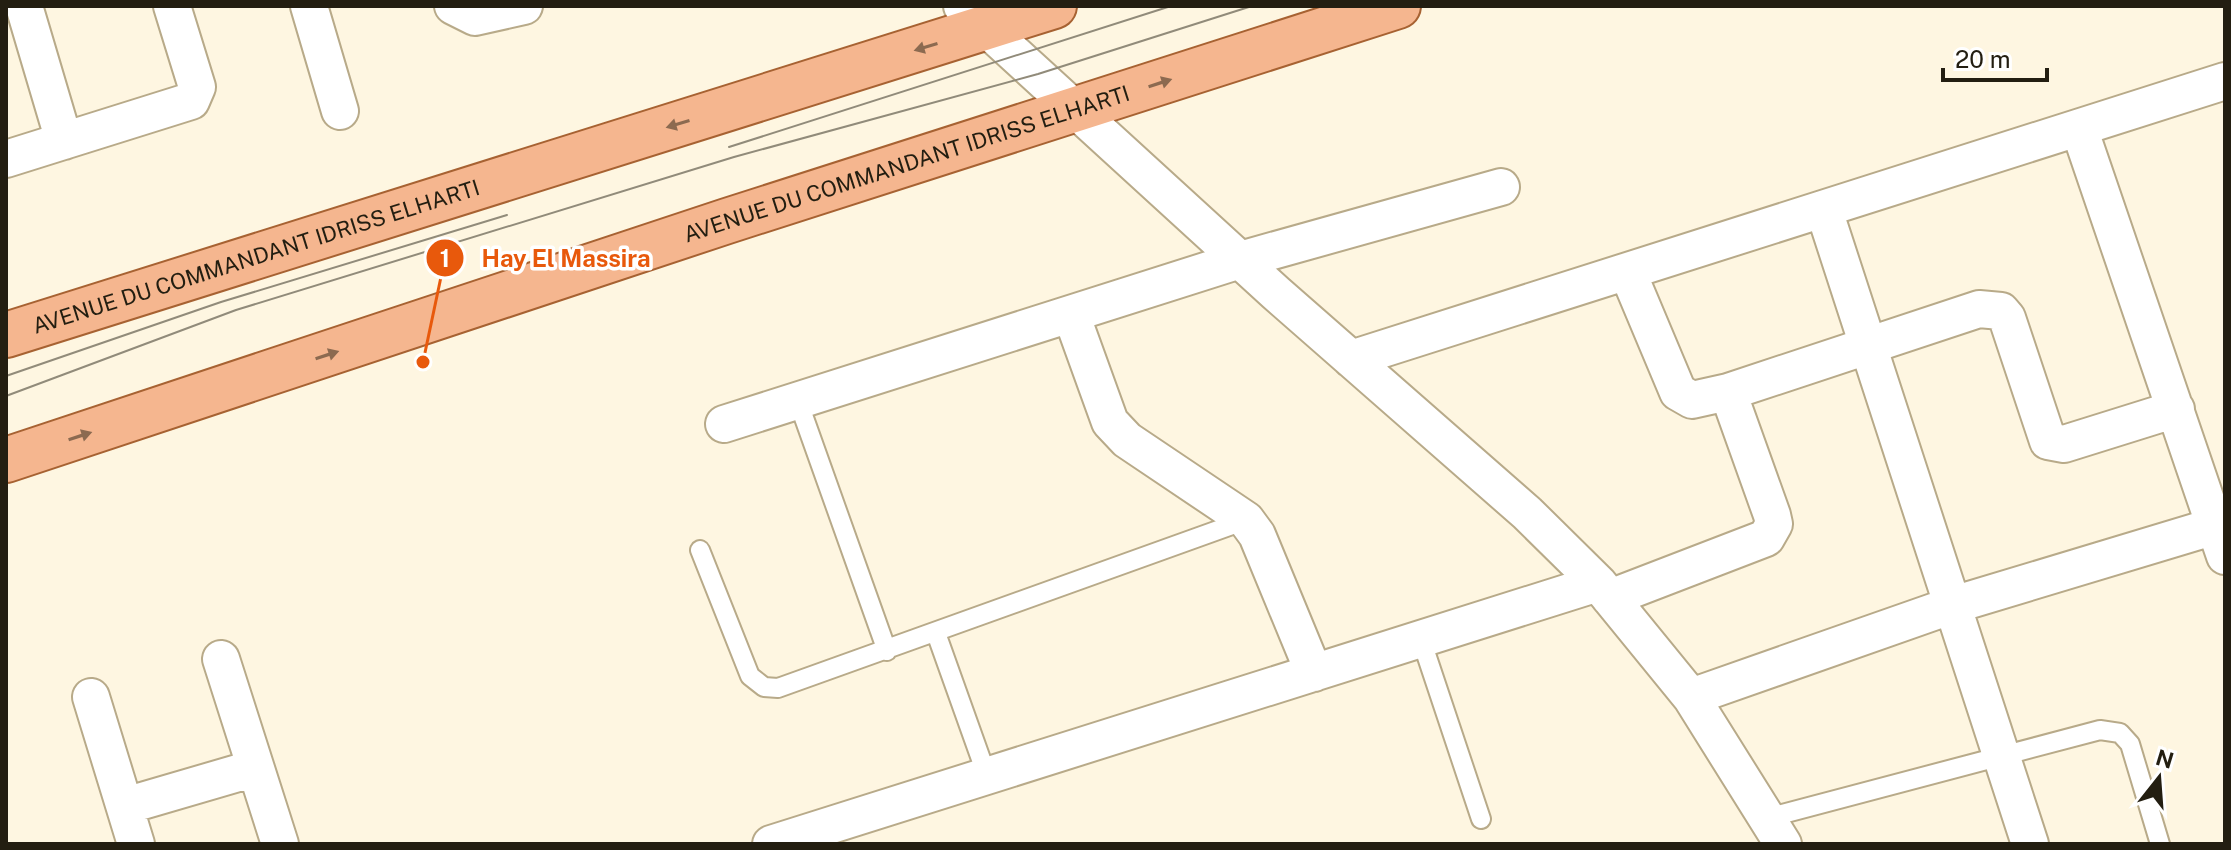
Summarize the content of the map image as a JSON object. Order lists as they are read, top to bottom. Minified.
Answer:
{"streets":{"main road":["AVENUE DU COMMANDANT IDRISS ELHARTI"]},"places":["Hay El Massira"],"scale_bar":"20 m","north":"top"}
